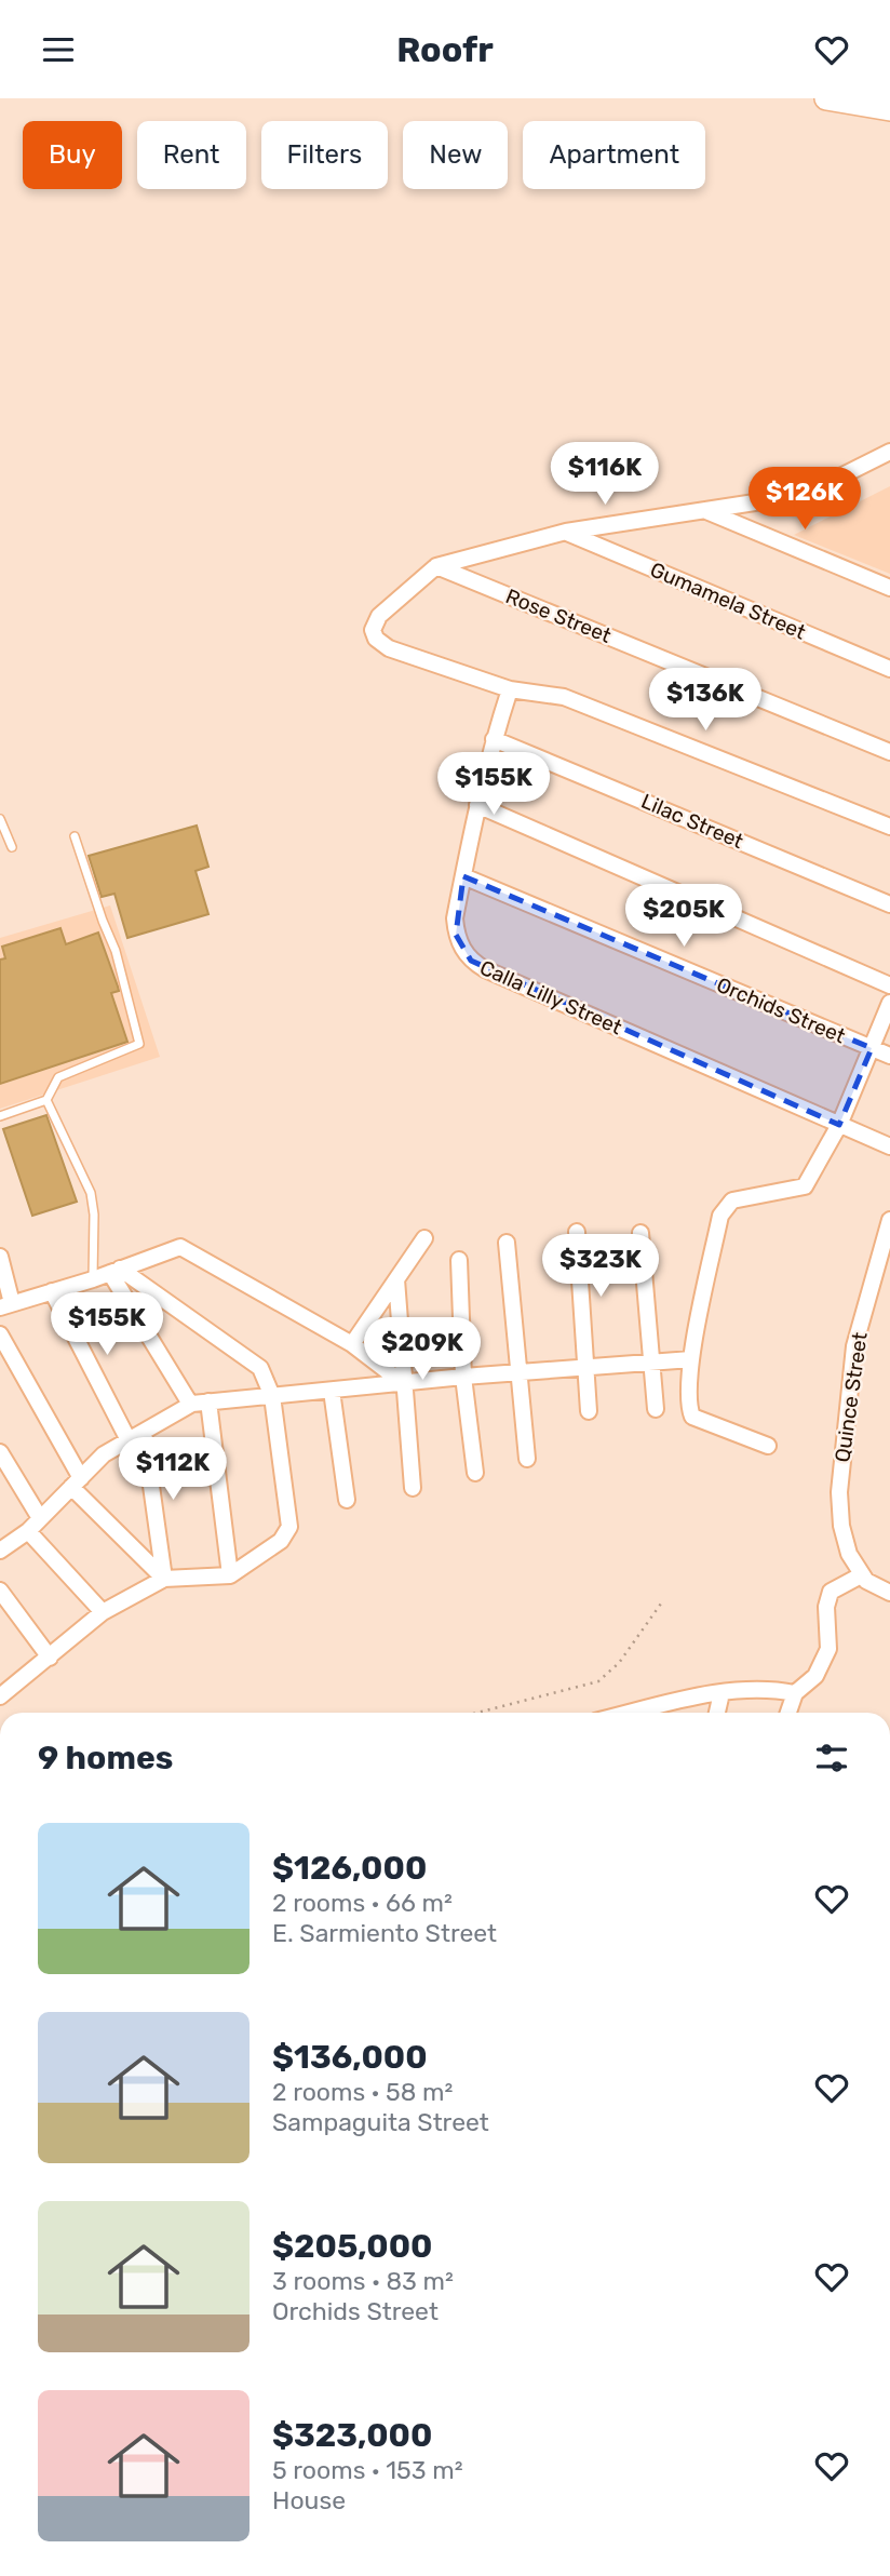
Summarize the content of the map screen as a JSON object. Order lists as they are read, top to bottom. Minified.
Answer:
{"streets":{"street":["Gumamela Street","Rose Street","Lilac Street","Calla Lilly Street","Orchids Street","Quince Street"]},"crossings":[["Lilac Street","Calla Lilly Street"],["Calla Lilly Street","Orchids Street"]],"page":{"header":"Roofr","chip":["Buy","Rent","Filters","New","Apartment"],"price":["$116K","$126K","$136K","$155K","$205K","$323K","$155K","$209K","$112K"],"heading":"9 homes","list":[{"name":"$126,000","note":"2 rooms · 66 m² · E. Sarmiento Street"},{"name":"$136,000","note":"2 rooms · 58 m² · Sampaguita Street"},{"name":"$205,000","note":"3 rooms · 83 m² · Orchids Street"},{"name":"$323,000","note":"5 rooms · 153 m² · House"}]}}
